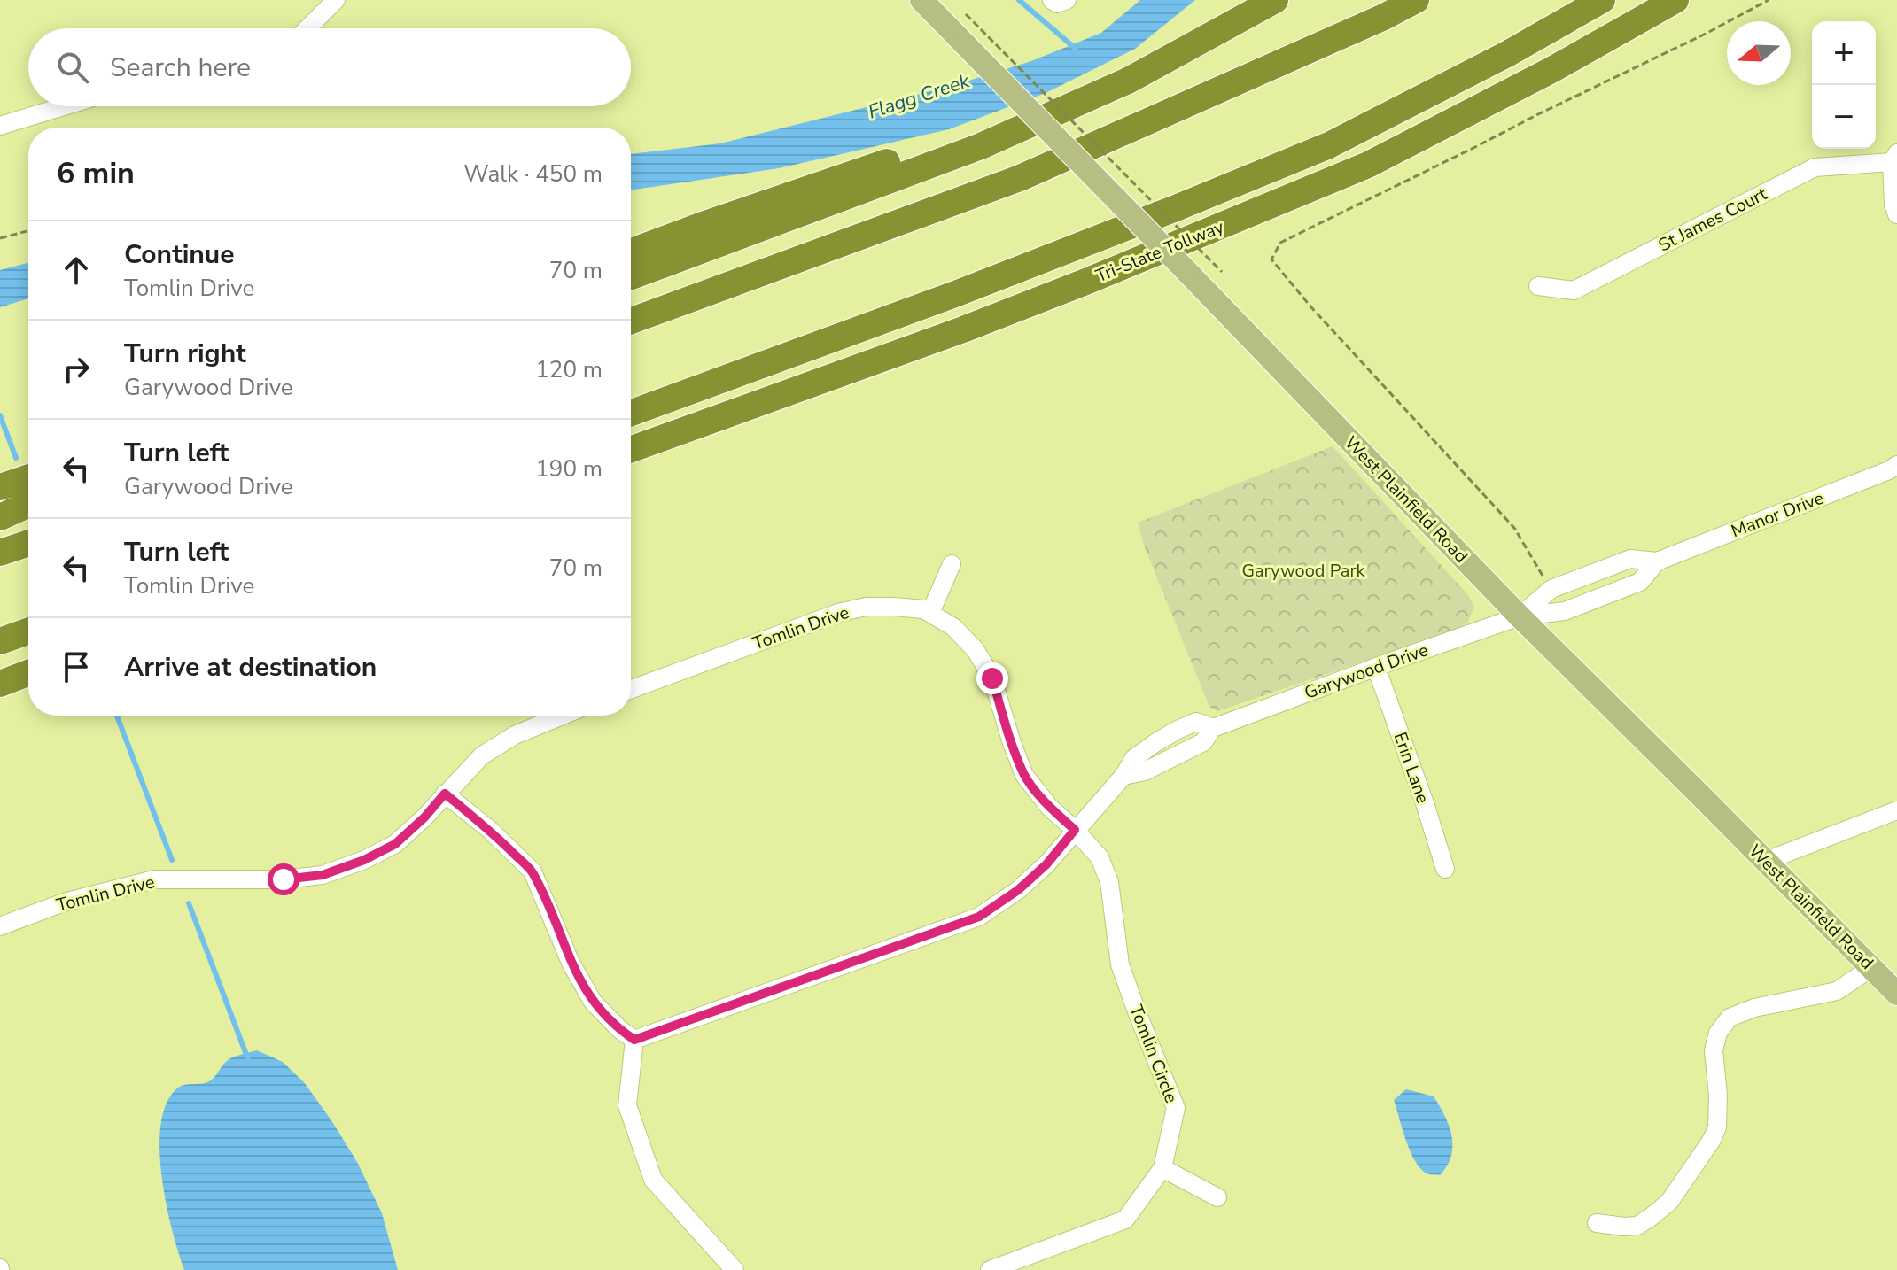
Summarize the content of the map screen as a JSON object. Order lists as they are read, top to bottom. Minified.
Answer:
{"streets":{"highway":["Tri-State Tollway"],"main road":["West Plainfield Road"],"street":["St James Court","Manor Drive","Tomlin Drive","Garywood Drive","Erin Lane","Tomlin Circle"]},"crossings":[["West Plainfield Road","Manor Drive"],["West Plainfield Road","Garywood Drive"],["Manor Drive","Garywood Drive"],["Tomlin Drive","Garywood Drive"],["Tomlin Drive","Tomlin Circle"],["Garywood Drive","Erin Lane"],["Garywood Drive","Tomlin Circle"]],"water":["Flagg Creek"],"parks":["Garywood Park"],"north":"left","page":{"map_buttons":["+","−"],"search":"Search here","heading":["6 min","Walk · 450 m"],"list":[["Continue","Tomlin Drive","70 m"],["Turn right","Garywood Drive","120 m"],["Turn left","Garywood Drive","190 m"],["Turn left","Tomlin Drive","70 m"],"Arrive at destination"]}}
